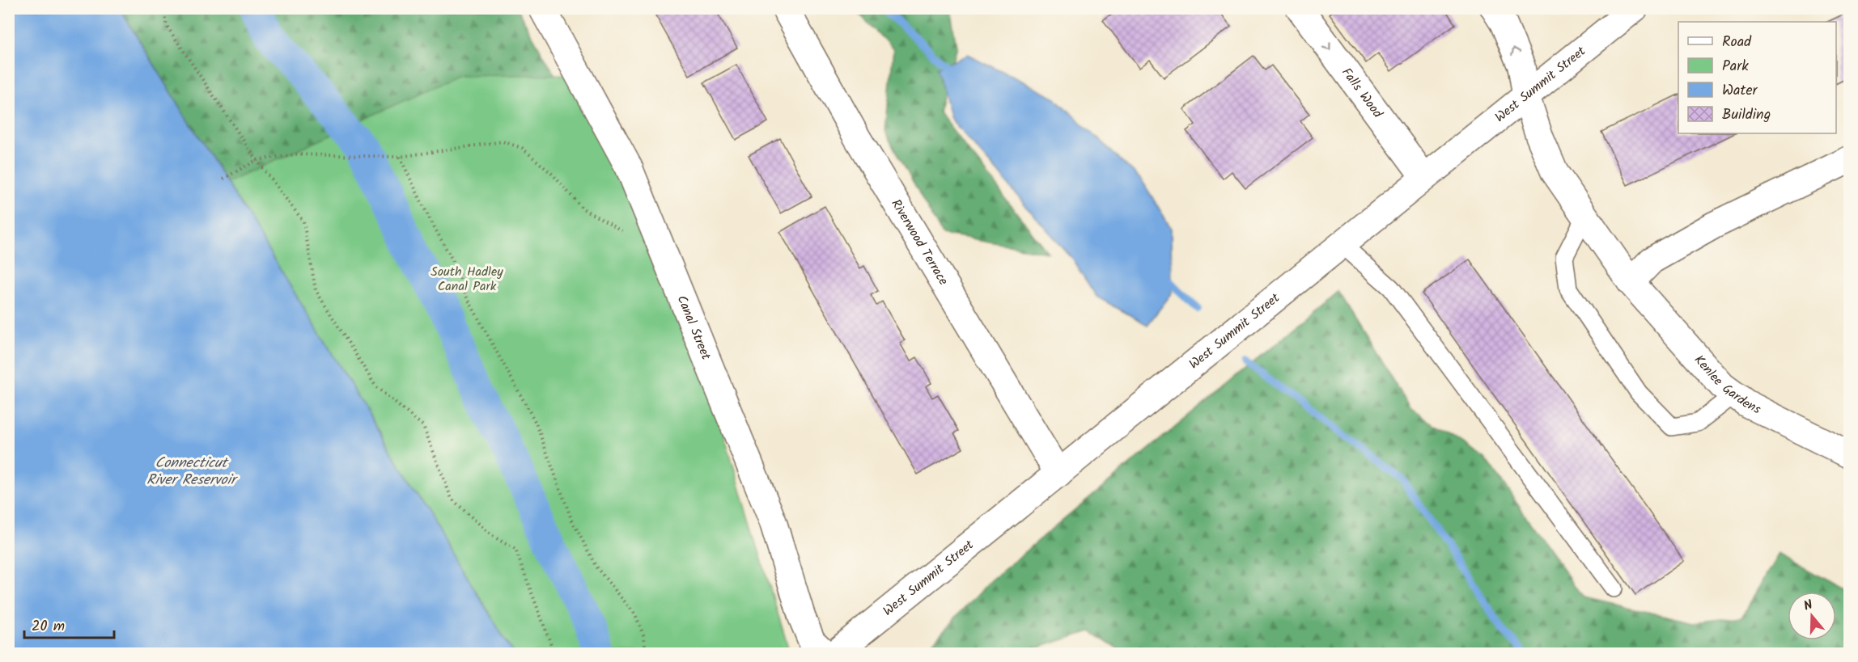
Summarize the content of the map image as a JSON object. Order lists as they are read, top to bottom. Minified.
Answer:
{"streets":{"street":["West Summit Street","Falls Wood","Riverwood Terrace","Canal Street","Kenlee Gardens"]},"crossings":[["West Summit Street","Falls Wood"],["West Summit Street","Riverwood Terrace"],["West Summit Street","Kenlee Gardens"]],"water":["Connecticut River Reservoir"],"parks":["South Hadley Canal Park"],"legend":["Road","Park","Water","Building"],"scale_bar":"20 m","north":"top"}
